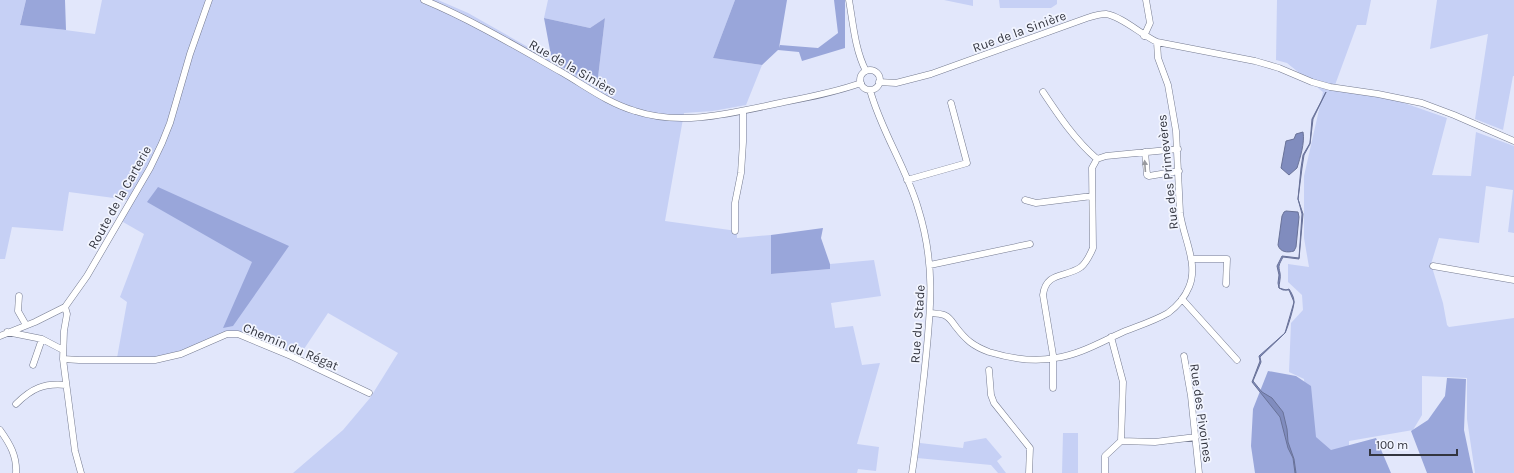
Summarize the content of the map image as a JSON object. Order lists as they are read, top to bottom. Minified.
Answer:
{"streets":{"street":["Rue de la Sinière","Rue des Primevères","Route de la Carterie","Rue du Stade","Chemin du Régat","Rue des Pivoines"]},"crossings":[["Rue de la Sinière","Rue des Primevères"],["Rue de la Sinière","Rue du Stade"],["Rue des Primevères","Rue du Stade"]],"scale_bar":"100 m"}
